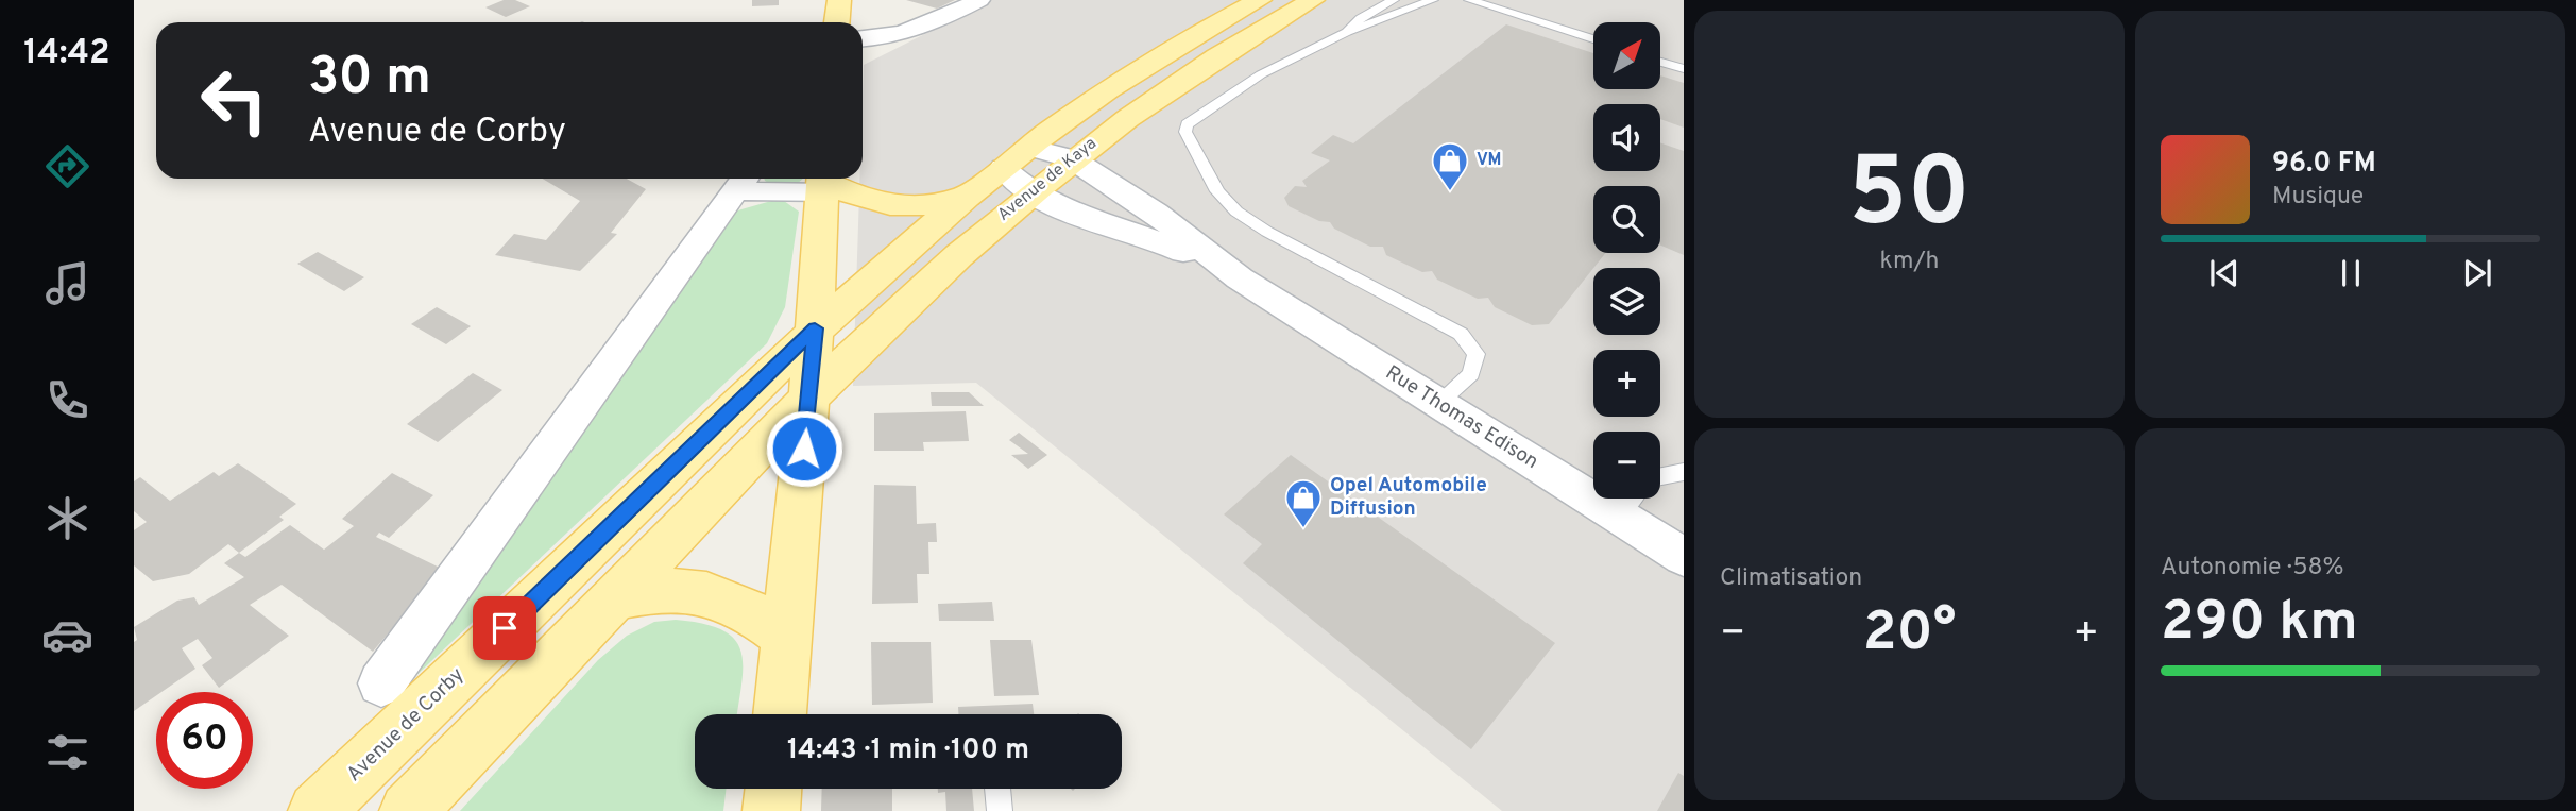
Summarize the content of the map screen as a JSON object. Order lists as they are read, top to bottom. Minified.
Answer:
{"streets":{"main road":["Avenue de Kaya","Avenue de Corby"],"street":["Rue Thomas Edison"]},"crossings":[["Avenue de Kaya","Rue Thomas Edison"],["Avenue de Kaya","Avenue de Corby"]],"places":{"shop":["VM","Opel Automobile Diffusion"]},"north":"top right","page":{"tabs":"14:42","tile":[["50","km/h"],"Climatisation",["Autonomie · 58%","290 km"]],"map_buttons":["+","−"],"turn":["30 m","Avenue de Corby"],"song":["96.0 FM","Musique"],"heat":["−","20°","+"],"limit":"60","trip":"14:43 · 1 min · 100 m"}}
